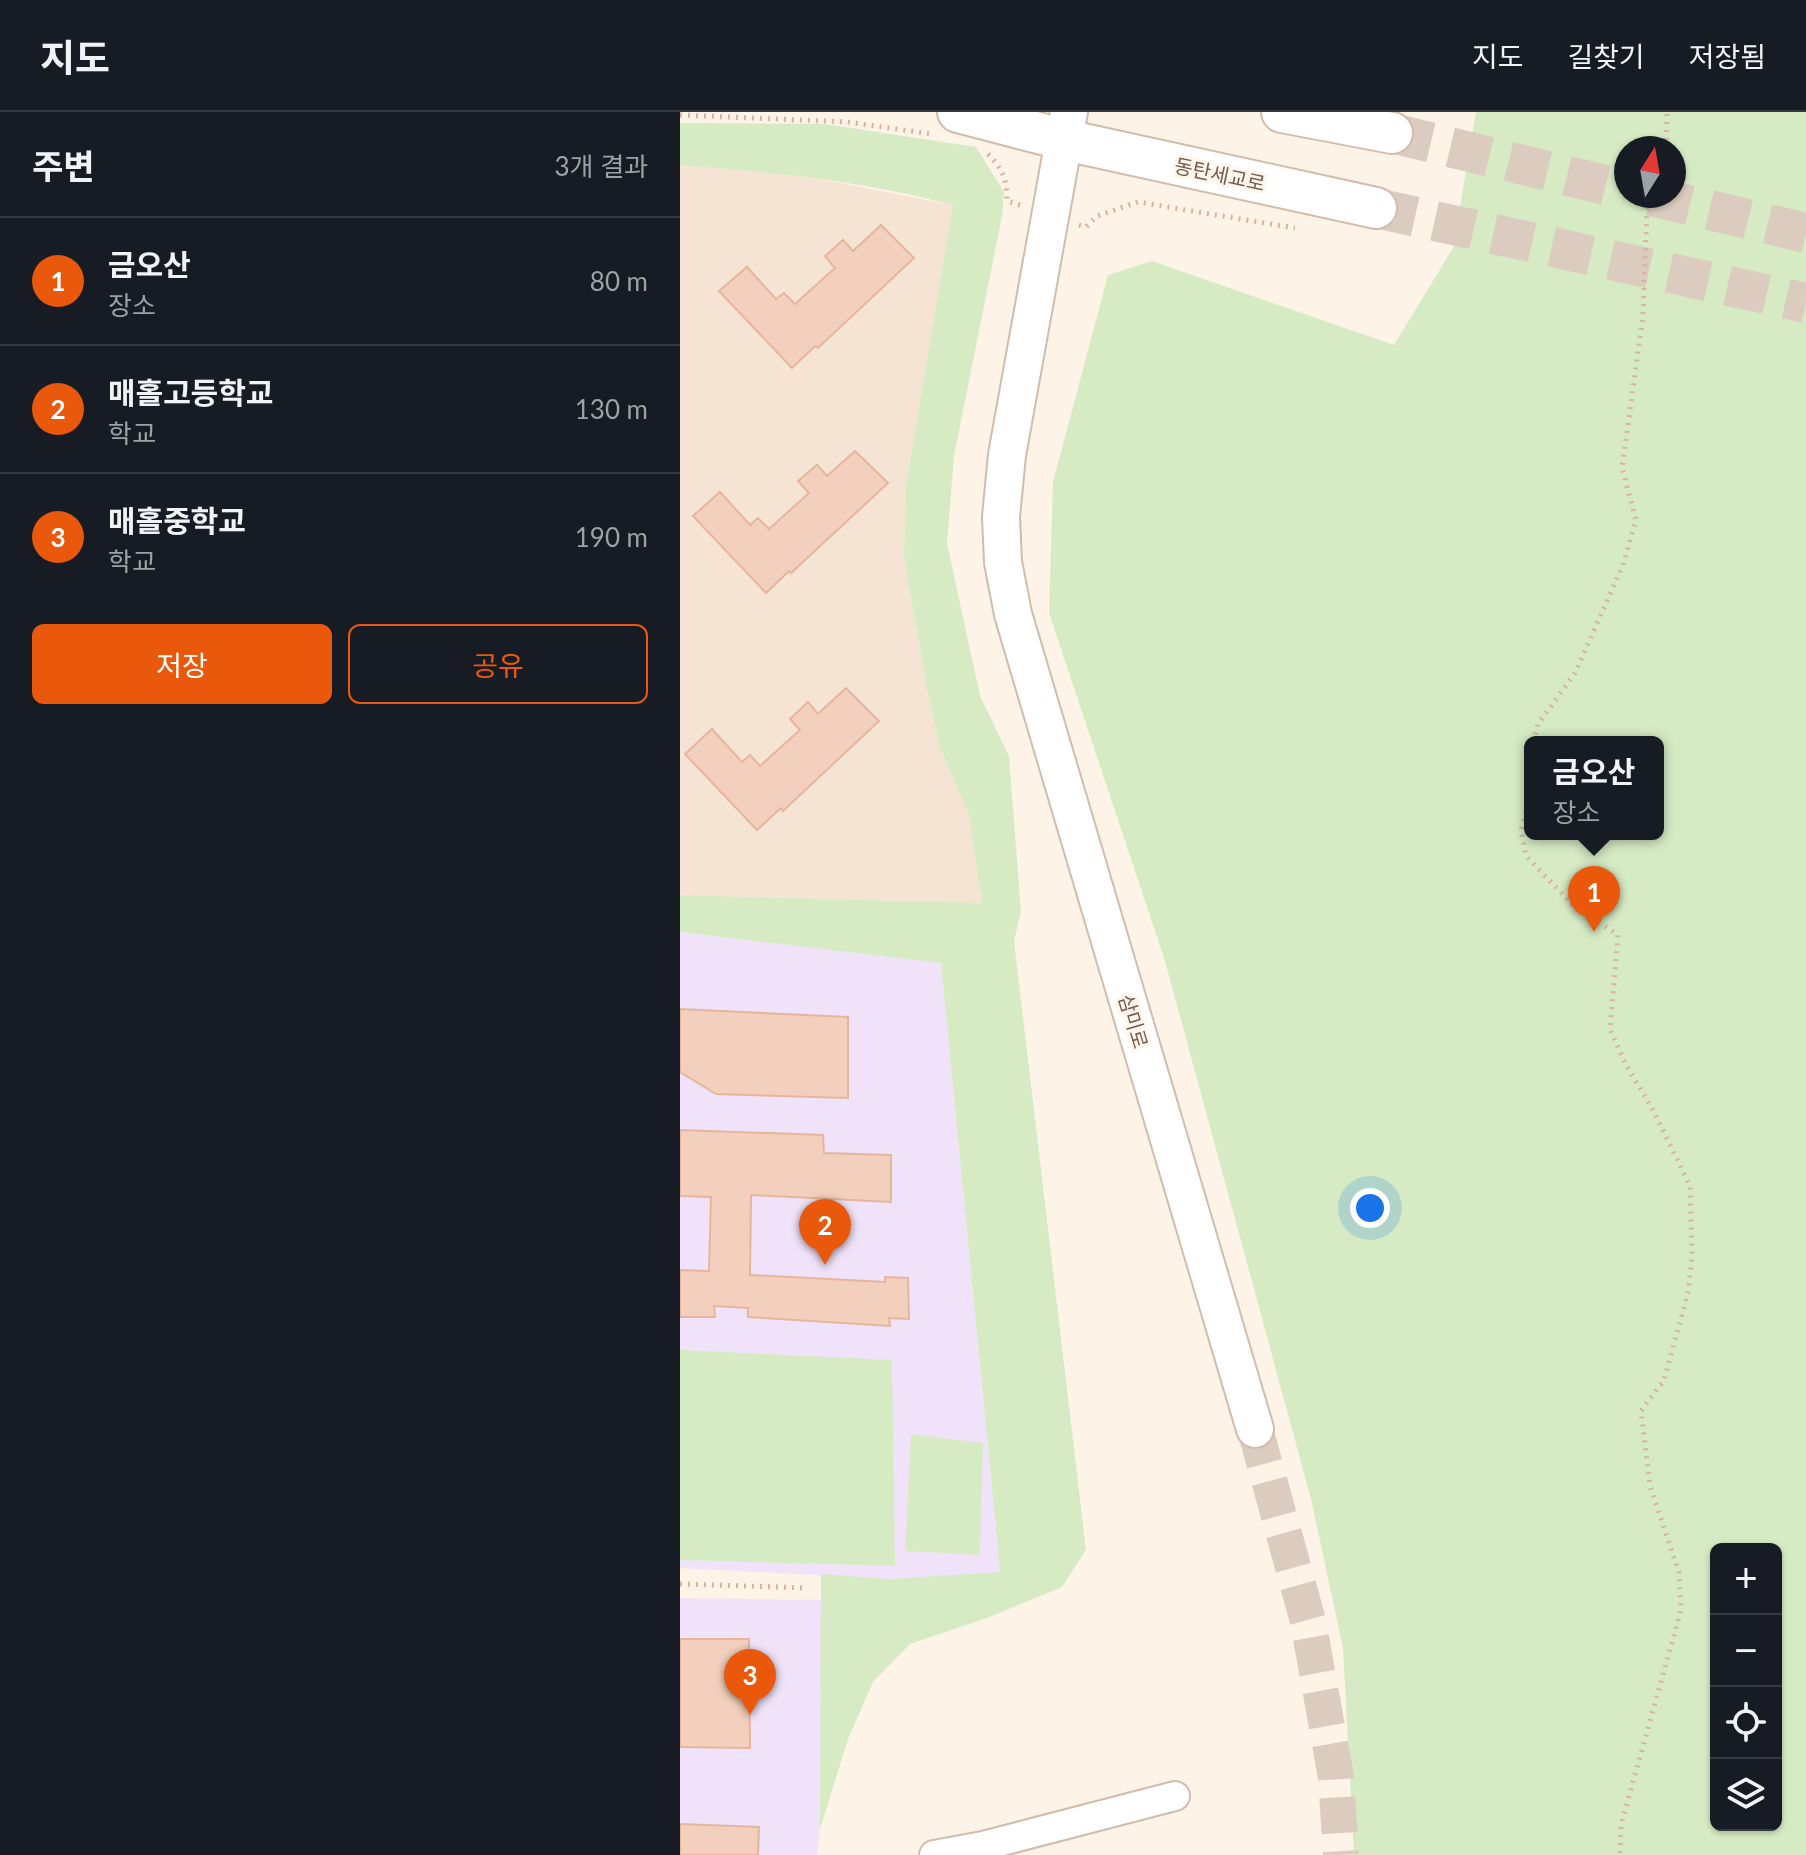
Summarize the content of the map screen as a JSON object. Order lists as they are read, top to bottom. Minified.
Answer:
{"streets":{"main road":["동탄세교로"],"street":["삼미로"]},"crossings":[["동탄세교로","삼미로"]],"north":"top","page":{"header":"지도","nav":["지도","길찾기","저장됨"],"heading":["주변","3개 결과"],"list":[{"mark":"1","name":"금오산","note":"장소","value":"80 m"},{"mark":"2","name":"매홀고등학교","note":"학교","value":"130 m"},{"mark":"3","name":"매홀중학교","note":"학교","value":"190 m"}],"buttons":["저장","공유"],"popup":["금오산","장소"],"pins":["1","2","3"],"map_buttons":["+","−"]}}
